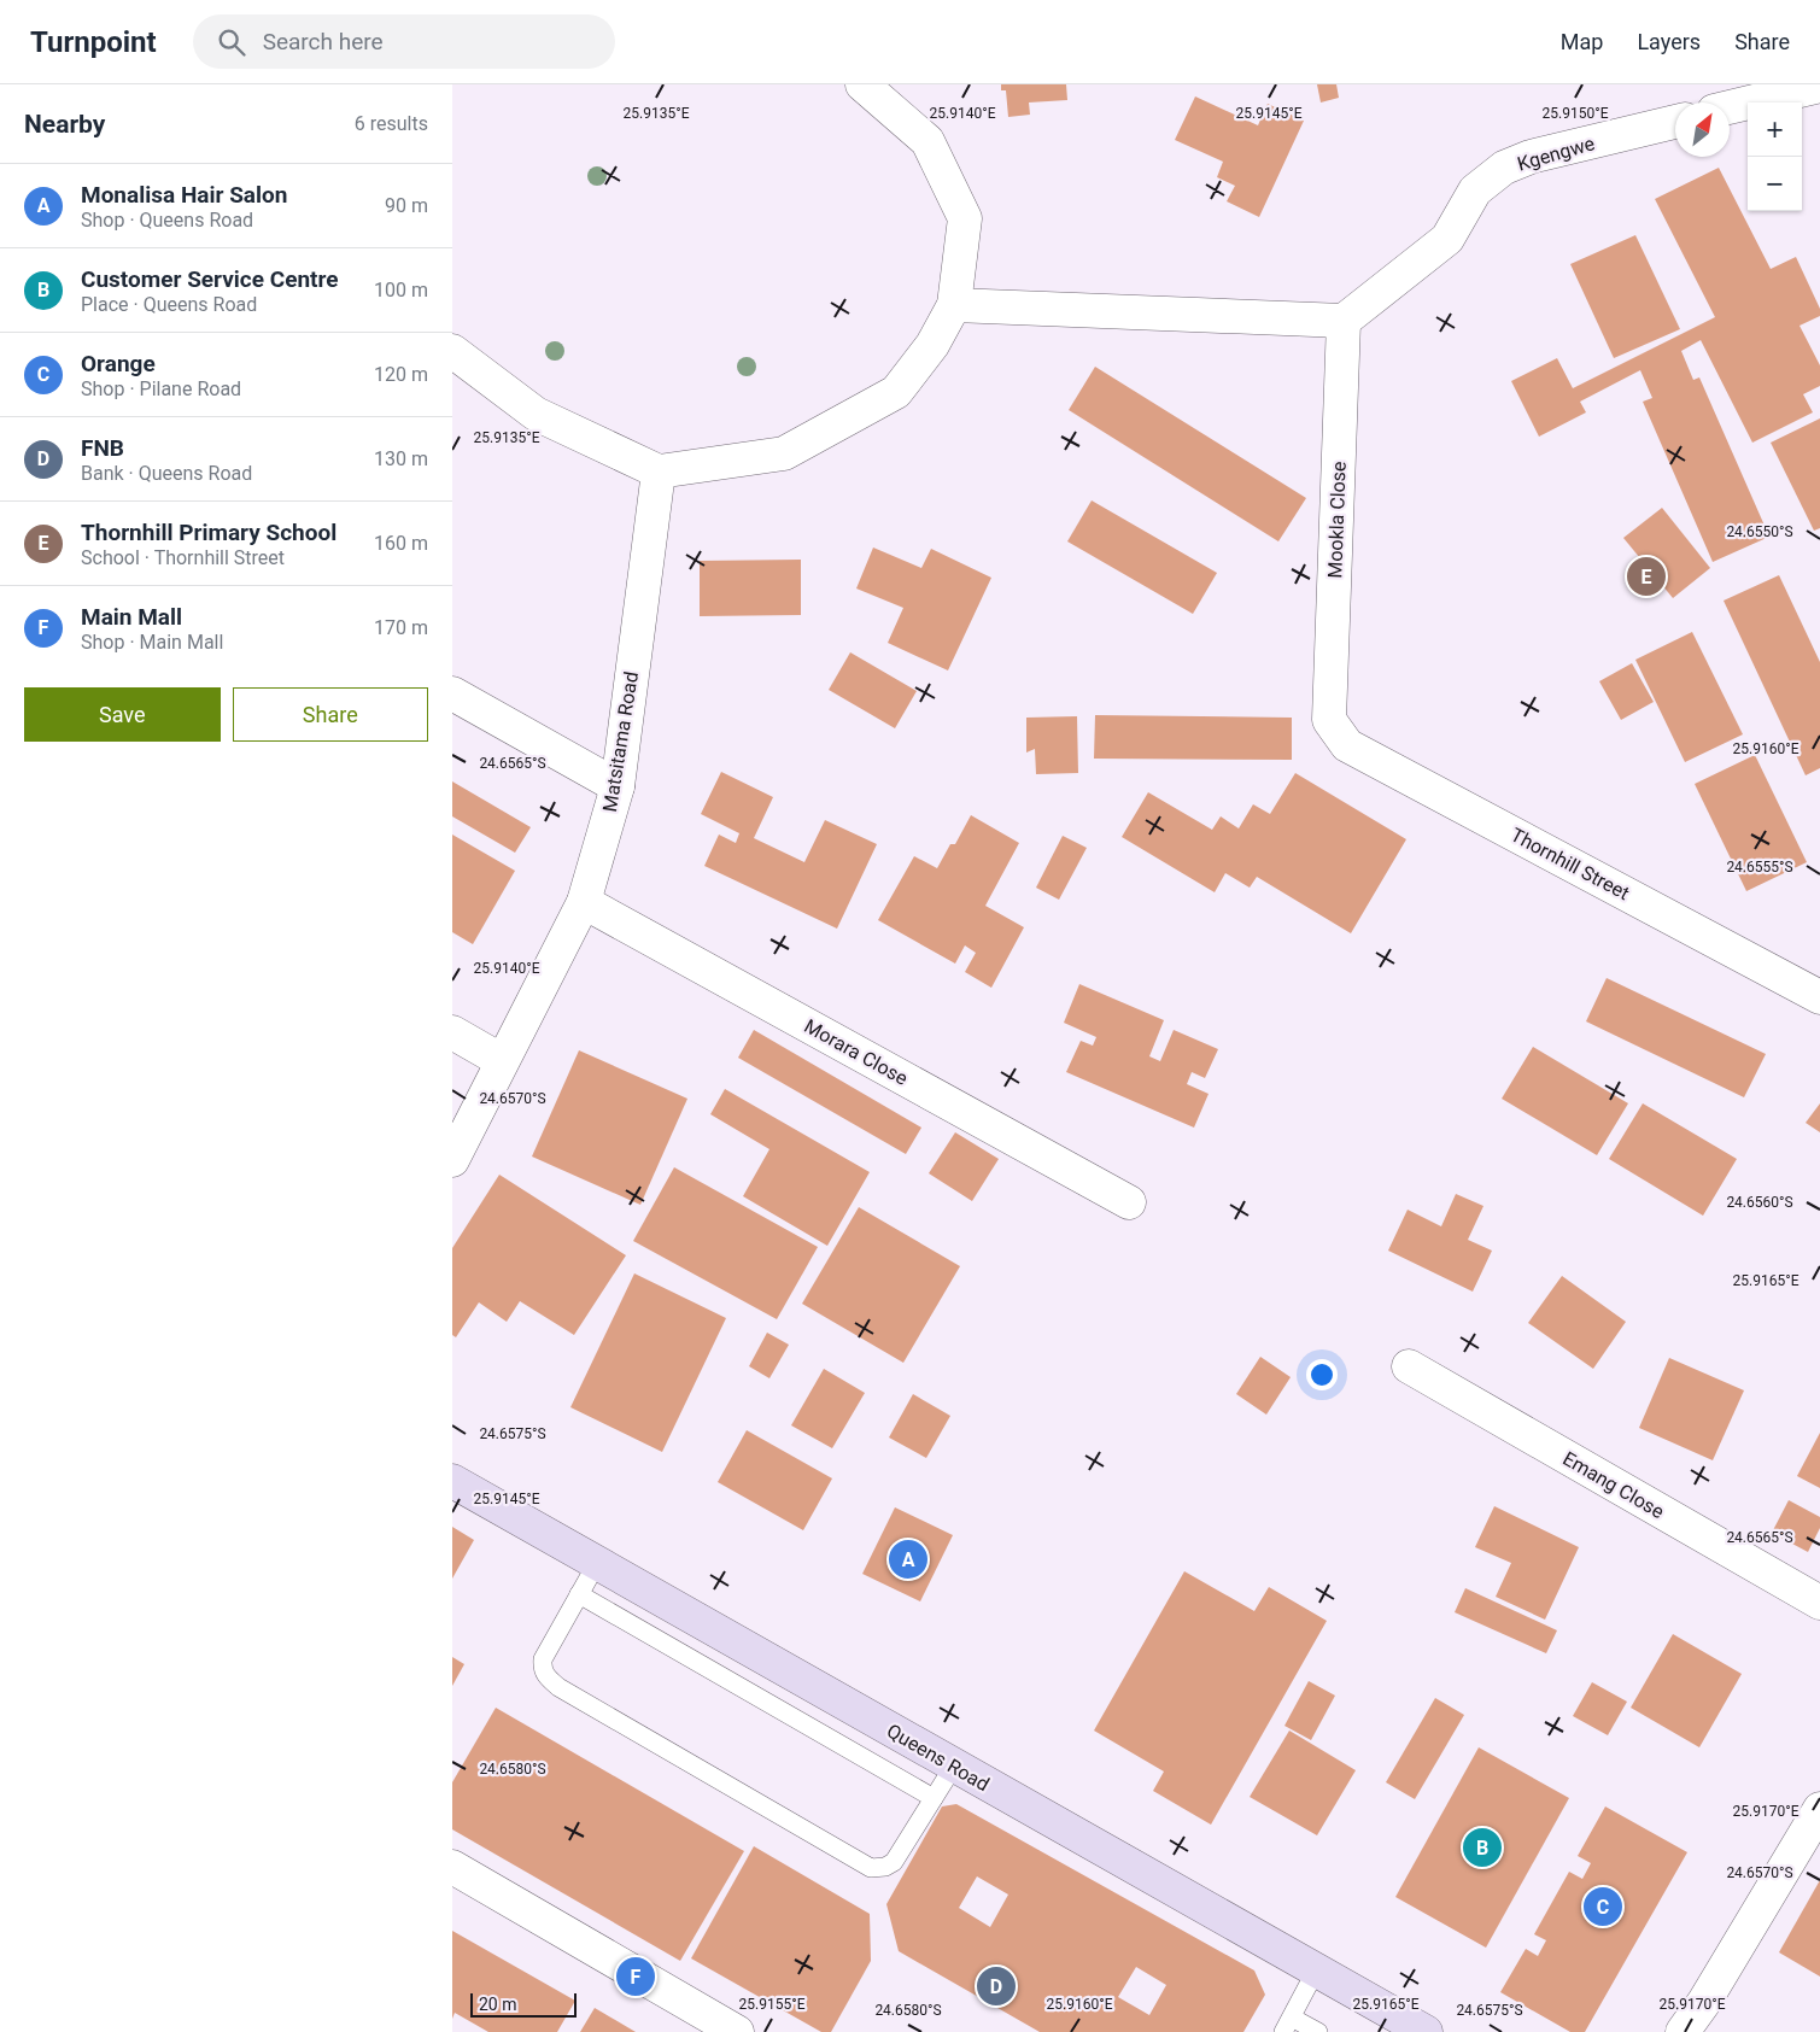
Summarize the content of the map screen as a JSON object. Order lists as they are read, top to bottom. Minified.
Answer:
{"streets":{"main road":["Queens Road"],"street":["Kgengwe","Mookla Close","Matsitama Road","Thornhill Street","Morara Close","Emang Close"]},"crossings":[["Kgengwe","Mookla Close"],["Mookla Close","Thornhill Street"],["Matsitama Road","Morara Close"]],"scale_bar":"20 m","north":"top right","page":{"header":"Turnpoint","search":"Search here","nav":["Map","Layers","Share"],"heading":["Nearby","6 results"],"map_buttons":["+","−"],"list":[{"mark":"A","name":"Monalisa Hair Salon","note":"Shop · Queens Road","value":"90 m"},{"mark":"B","name":"Customer Service Centre","note":"Place · Queens Road","value":"100 m"},{"mark":"C","name":"Orange","note":"Shop · Pilane Road","value":"120 m"},{"mark":"D","name":"FNB","note":"Bank · Queens Road","value":"130 m"},{"mark":"E","name":"Thornhill Primary School","note":"School · Thornhill Street","value":"160 m"},{"mark":"F","name":"Main Mall","note":"Shop · Main Mall","value":"170 m"}],"pins":["E","A","B","C","F","D"],"buttons":["Save","Share"],"scale":"20 m"},"coordinates":["25.9135°E","25.9140°E","25.9145°E","25.9150°E","24.6550°S","25.9160°E","24.6565°S","24.6555°S","24.6570°S","24.6560°S","25.9165°E","24.6575°S","24.6580°S","25.9170°E","25.9155°E"]}
